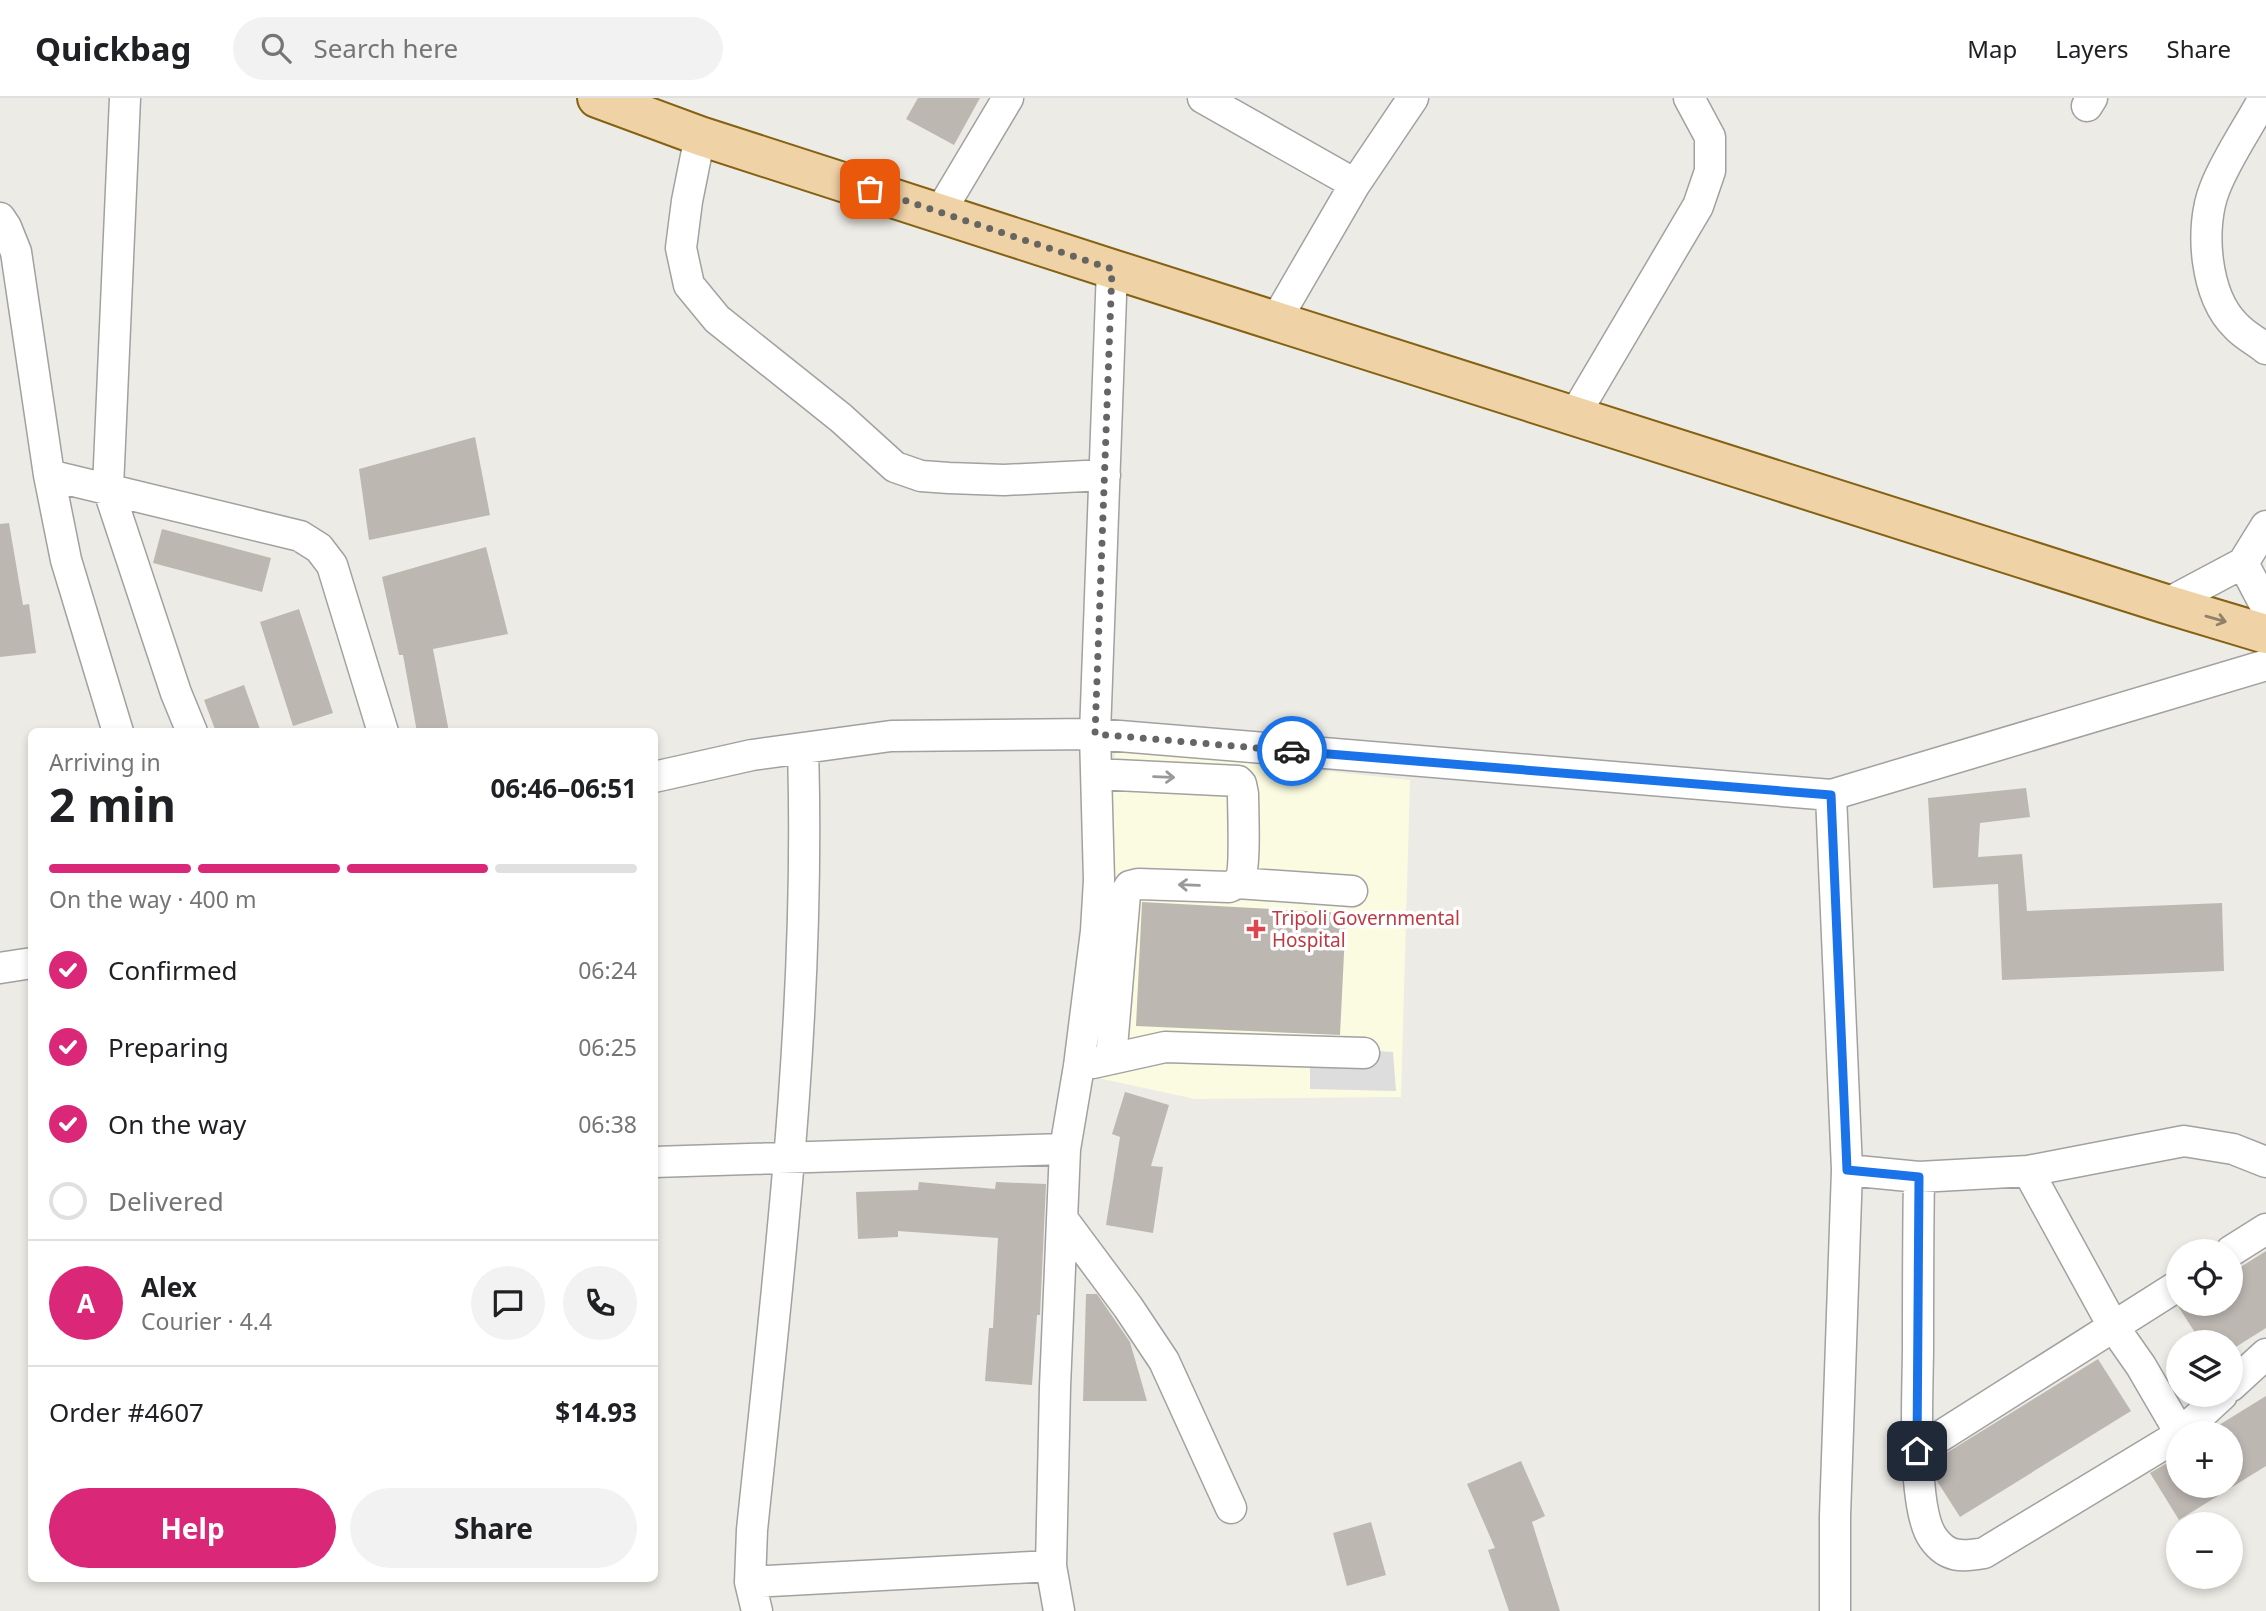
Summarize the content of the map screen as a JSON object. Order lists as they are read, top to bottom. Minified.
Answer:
{"places":{"health":["Tripoli Governmental Hospital"]},"page":{"header":"Quickbag","search":"Search here","nav":["Map","Layers","Share"],"heading":["2 min","Arriving in","06:46–06:51"],"panel":["Alex","Courier · 4.4","Order #4607","$14.93"],"bar":"On the way · 400 m","list":[["Confirmed","06:24"],["Preparing","06:25"],["On the way","06:38"],"Delivered"],"map_buttons":["+","−"],"round":"A","buttons":["Help","Share"]}}
